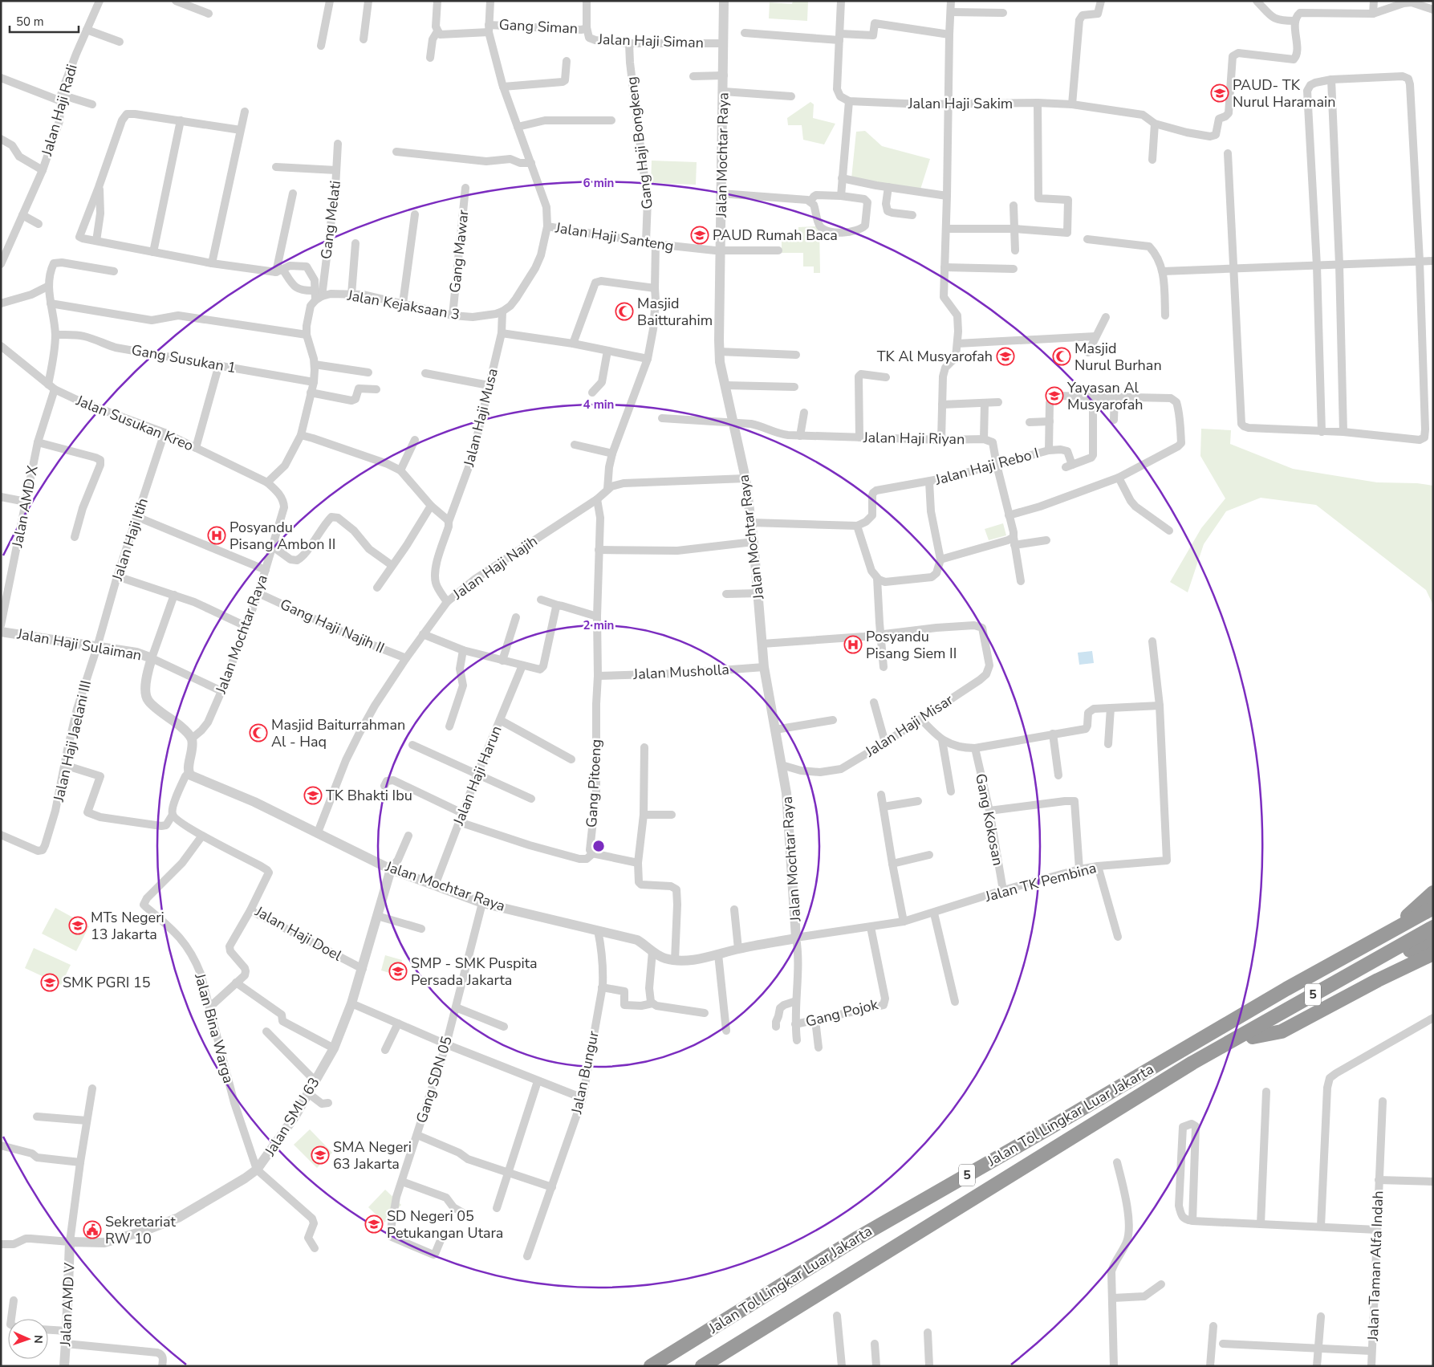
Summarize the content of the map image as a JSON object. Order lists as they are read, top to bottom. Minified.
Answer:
{"streets":{"highway":["5","Jalan Tol Lingkar Luar Jakarta"],"street":["Gang Siman","Jalan Haji Siman","Jalan Haji Sakim","Jalan Haji Radi","Gang Haji Bongkeng","Jalan Mochtar Raya","Gang Melati","Jalan Haji Santeng","Gang Mawar","Jalan Kejaksaan 3","Gang Susukan 1","Jalan Haji Musa","Jalan Susukan Kreo","Jalan Haji Riyan","Jalan Haji Rebo I","Jalan AMD X","Jalan Haji Itih","Jalan Haji Najih","Gang Haji Najih II","Jalan Haji Sulaiman","Jalan Musholla","Jalan Haji Misar","Jalan Haji Jaelani III","Jalan Haji Harun","Gang Pitoeng","Gang Kokosan","Jalan TK Pembina","Jalan Haji Doel","Gang Pojok","Jalan Bina Warga","Jalan Bungur","Gang SDN 05","Jalan SMU 63","Jalan Taman Alfa Indah","Jalan AMD V"]},"crossings":[["Gang Siman","Jalan Haji Siman"],["Jalan Haji Siman","Gang Haji Bongkeng"],["Jalan Haji Siman","Jalan Mochtar Raya"],["Gang Haji Bongkeng","Jalan Haji Santeng"],["Jalan Mochtar Raya","Jalan Haji Santeng"],["Jalan Mochtar Raya","Jalan Susukan Kreo"],["Jalan Mochtar Raya","Jalan Haji Riyan"],["Jalan Mochtar Raya","Jalan Haji Najih"],["Jalan Mochtar Raya","Gang Haji Najih II"],["Jalan Mochtar Raya","Jalan Haji Sulaiman"],["Jalan Mochtar Raya","Jalan Musholla"],["Jalan Mochtar Raya","Jalan Haji Misar"],["Jalan Mochtar Raya","Jalan Haji Harun"],["Jalan Mochtar Raya","Jalan TK Pembina"],["Jalan Mochtar Raya","Jalan Bungur"],["Jalan Mochtar Raya","Gang SDN 05"],["Jalan Mochtar Raya","Jalan SMU 63"],["Gang Melati","Jalan Kejaksaan 3"],["Gang Mawar","Jalan Kejaksaan 3"],["Jalan Kejaksaan 3","Jalan Haji Musa"],["Gang Susukan 1","Jalan AMD X"],["Jalan Haji Musa","Jalan Haji Najih"],["Jalan Susukan Kreo","Jalan AMD X"],["Jalan Susukan Kreo","Jalan Haji Itih"],["Jalan Haji Riyan","Jalan Haji Rebo I"],["Jalan Haji Itih","Jalan Haji Sulaiman"],["Jalan Haji Itih","Jalan Haji Jaelani III"],["Jalan Haji Najih","Gang Haji Najih II"],["Jalan Haji Sulaiman","Jalan Haji Jaelani III"],["Jalan Musholla","Gang Pitoeng"],["Gang Kokosan","Jalan TK Pembina"],["Jalan TK Pembina","Gang Pojok"],["Jalan Haji Doel","Jalan Bina Warga"],["Jalan Haji Doel","Jalan SMU 63"],["Jalan Bina Warga","Jalan SMU 63"],["Jalan SMU 63","Jalan AMD V"]],"places":{"school or university":["PAUD- TK Nurul Haramain","PAUD Rumah Baca","TK Al Musyarofah","Yayasan Al Musyarofah","TK Bhakti Ibu","MTs Negeri 13 Jakarta","SMP - SMK Puspita Persada Jakarta","SMK PGRI 15","SMA Negeri 63 Jakarta","SD Negeri 05 Petukangan Utara"],"mosque":["Masjid Baitturahim","Masjid Nurul Burhan","Masjid Baiturrahman Al - Haq"],"hospital":["Posyandu Pisang Ambon II","Posyandu Pisang Siem II"],"public building":["Sekretariat RW 10"]},"scale_bar":"50 m","north":"right","rings":["6 min","4 min","2 min"]}
